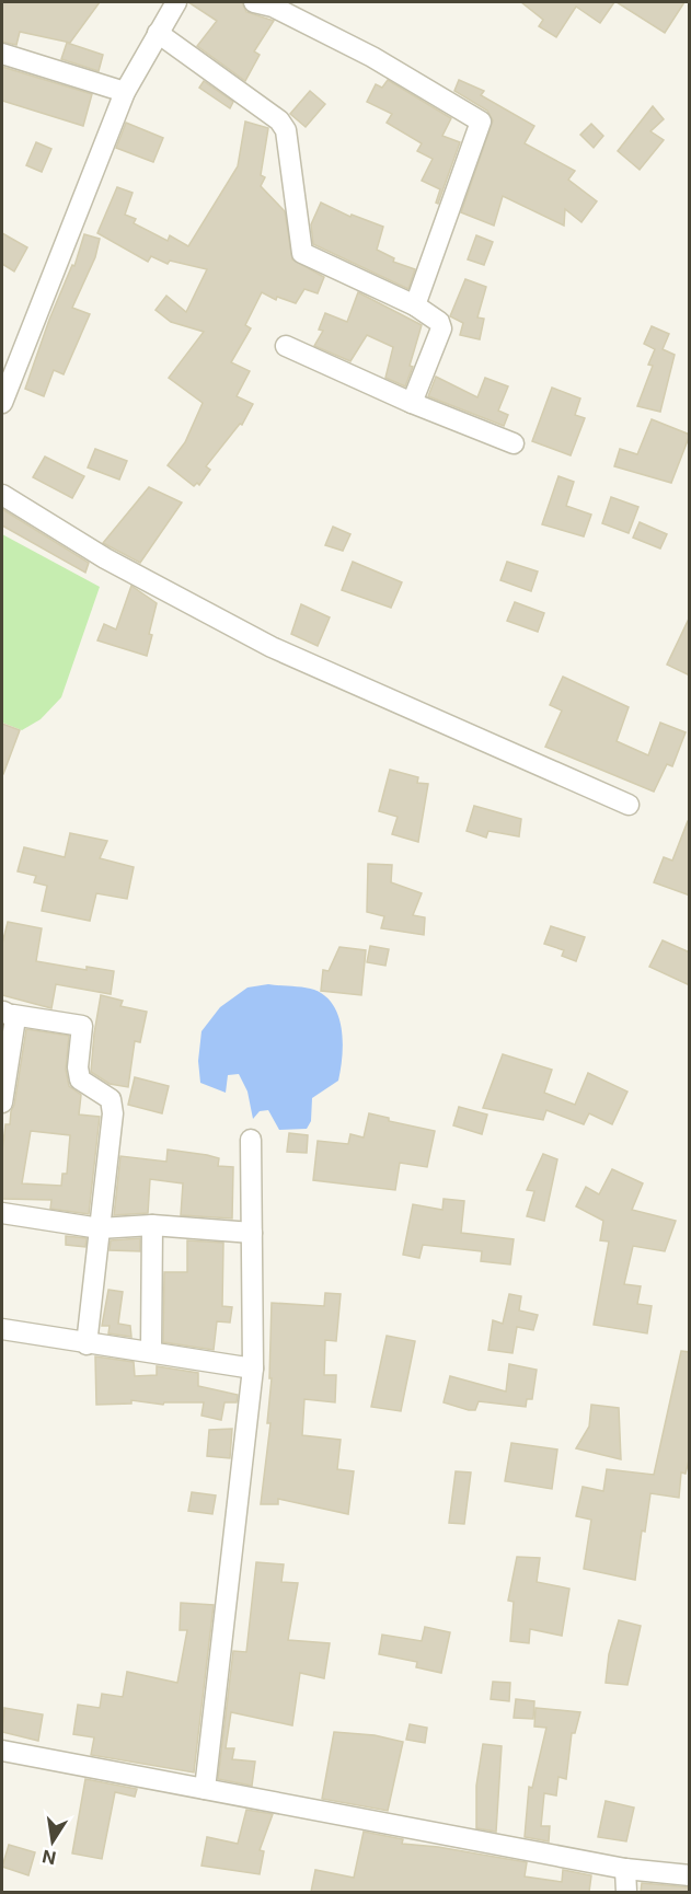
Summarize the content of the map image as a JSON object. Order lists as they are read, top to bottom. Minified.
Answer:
{"north":"bottom"}
